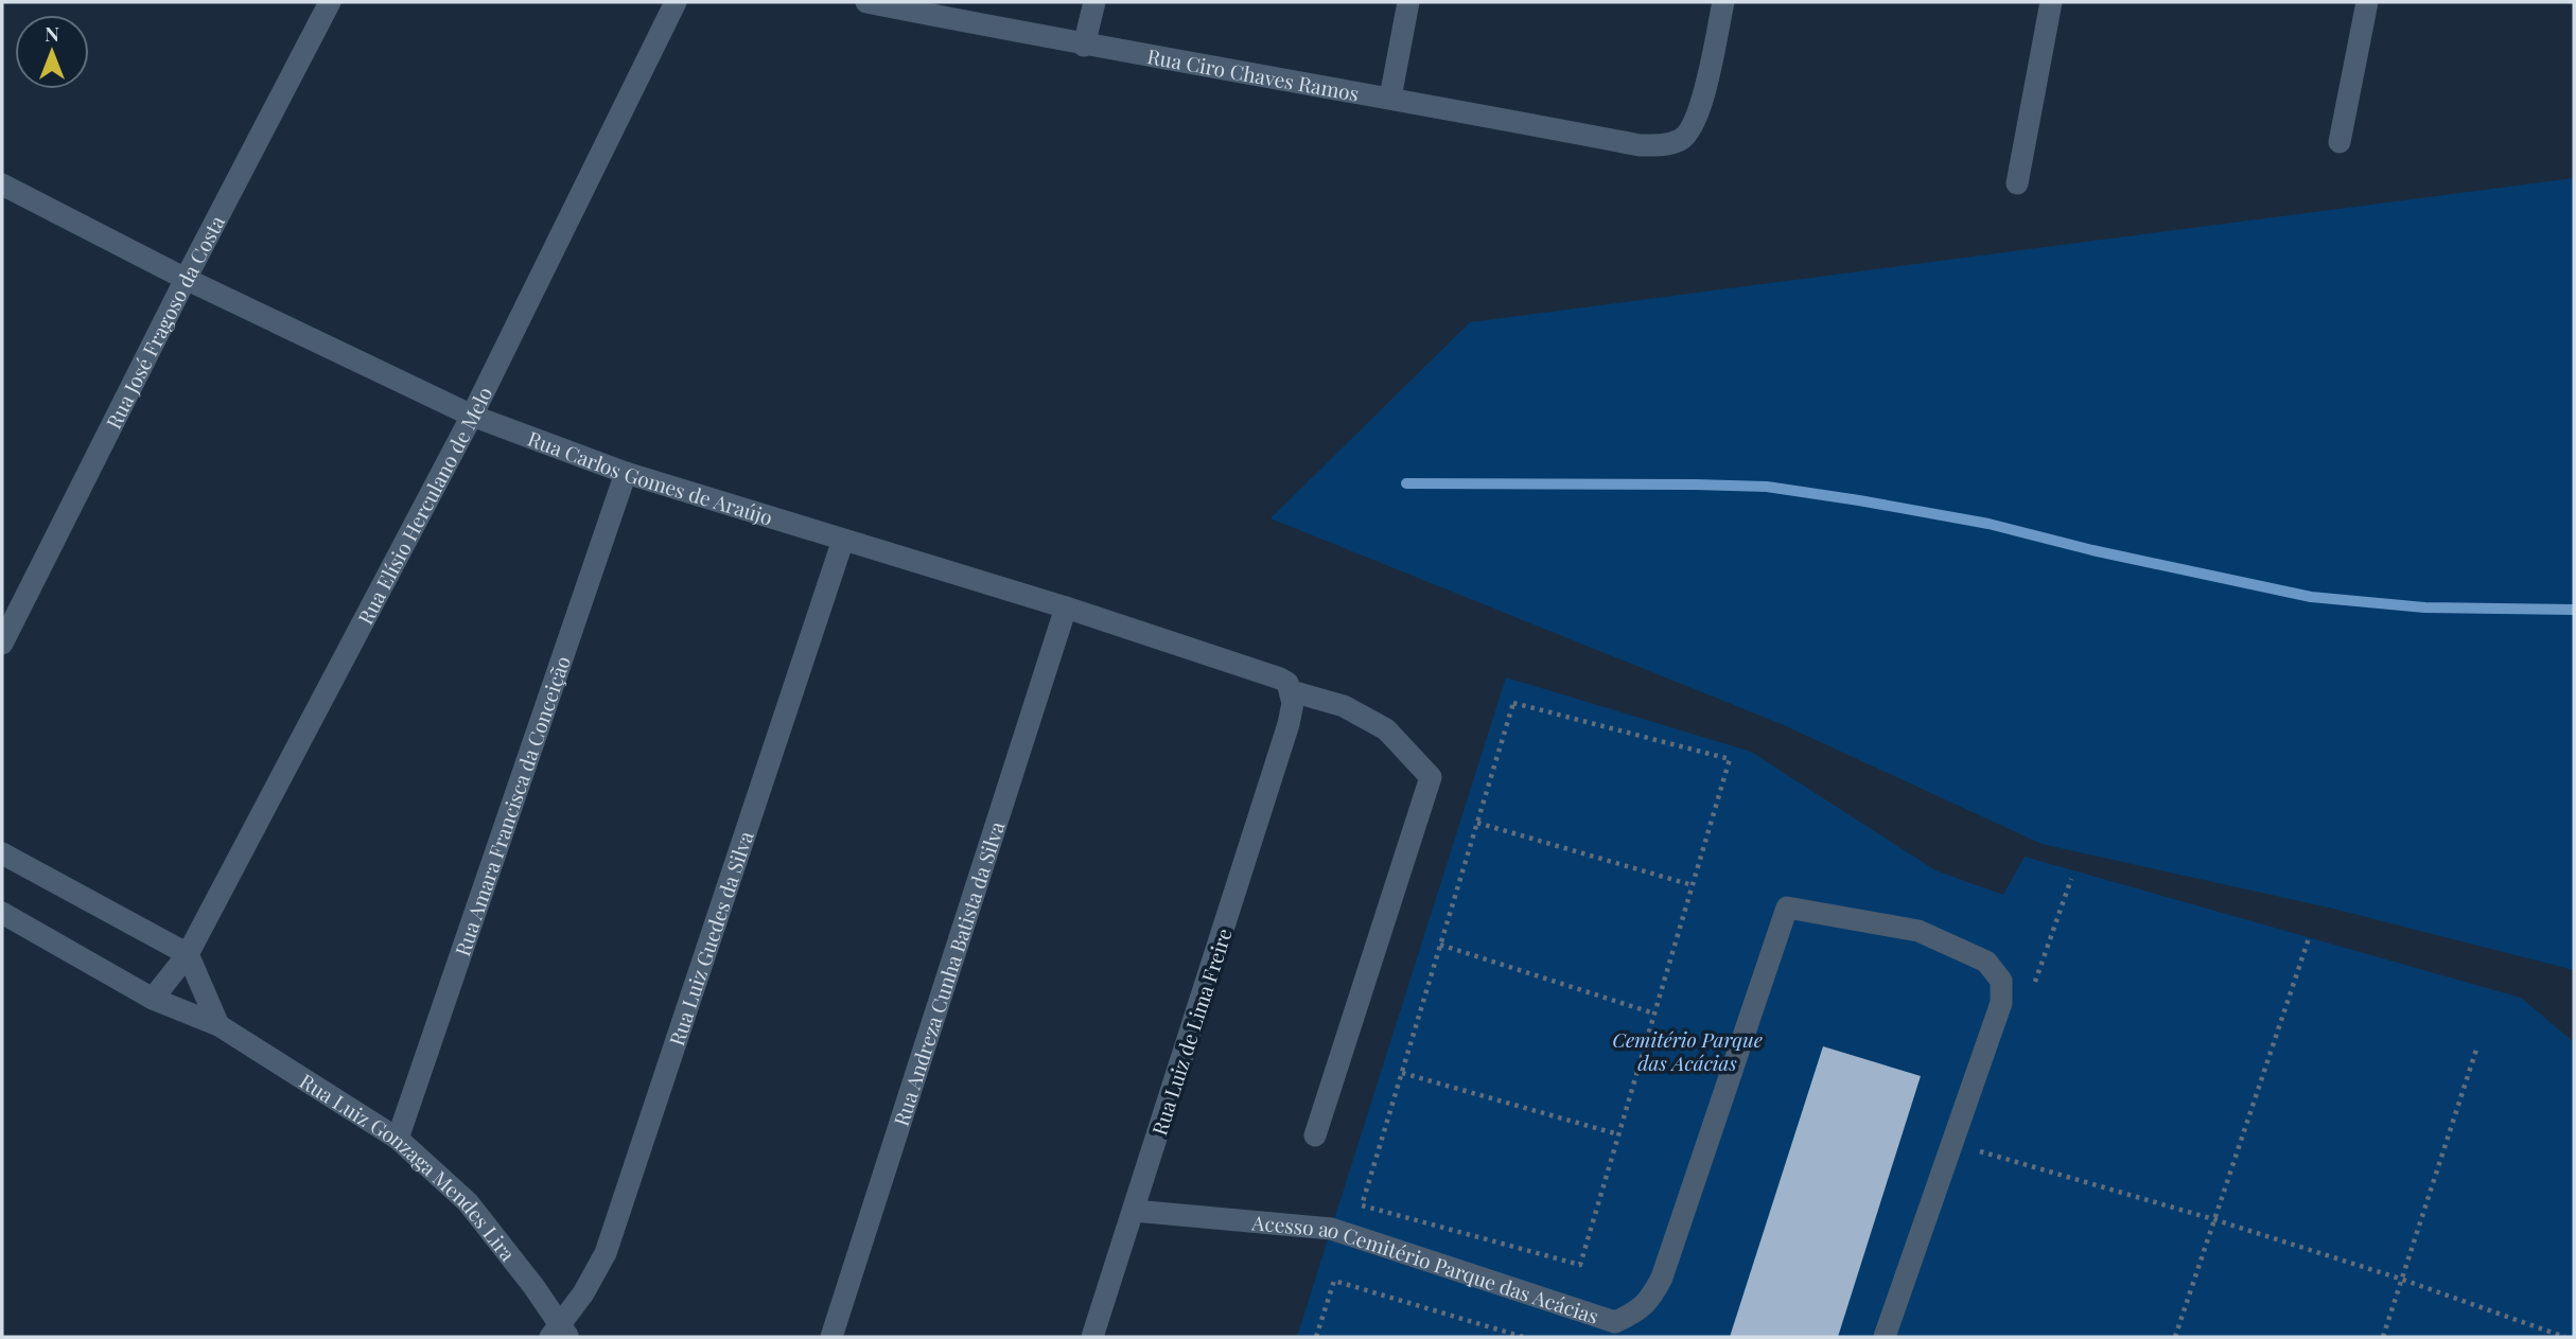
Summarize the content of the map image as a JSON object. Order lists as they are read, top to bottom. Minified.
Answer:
{"streets":{"street":["Rua Ciro Chaves Ramos","Rua José Fragoso da Costa","Rua Carlos Gomes de Araújo","Rua Elísio Herculano de Melo","Rua Amara Francisca da Conceição","Rua Luiz Guedes da Silva","Rua Andreza Cunha Batista da Silva","Rua Luiz de Lima Freire","Rua Luiz Gonzaga Mendes Lira","Acesso ao Cemitério Parque das Acácias"]},"crossings":[["Rua José Fragoso da Costa","Rua Carlos Gomes de Araújo"],["Rua Carlos Gomes de Araújo","Rua Elísio Herculano de Melo"],["Rua Carlos Gomes de Araújo","Rua Amara Francisca da Conceição"],["Rua Carlos Gomes de Araújo","Rua Luiz Guedes da Silva"],["Rua Carlos Gomes de Araújo","Rua Andreza Cunha Batista da Silva"],["Rua Carlos Gomes de Araújo","Rua Luiz de Lima Freire"],["Rua Elísio Herculano de Melo","Rua Luiz Gonzaga Mendes Lira"],["Rua Amara Francisca da Conceição","Rua Luiz Gonzaga Mendes Lira"],["Rua Luiz Guedes da Silva","Rua Luiz Gonzaga Mendes Lira"],["Rua Luiz de Lima Freire","Acesso ao Cemitério Parque das Acácias"]],"parks":["Cemitério Parque das Acácias"],"north":"top"}
